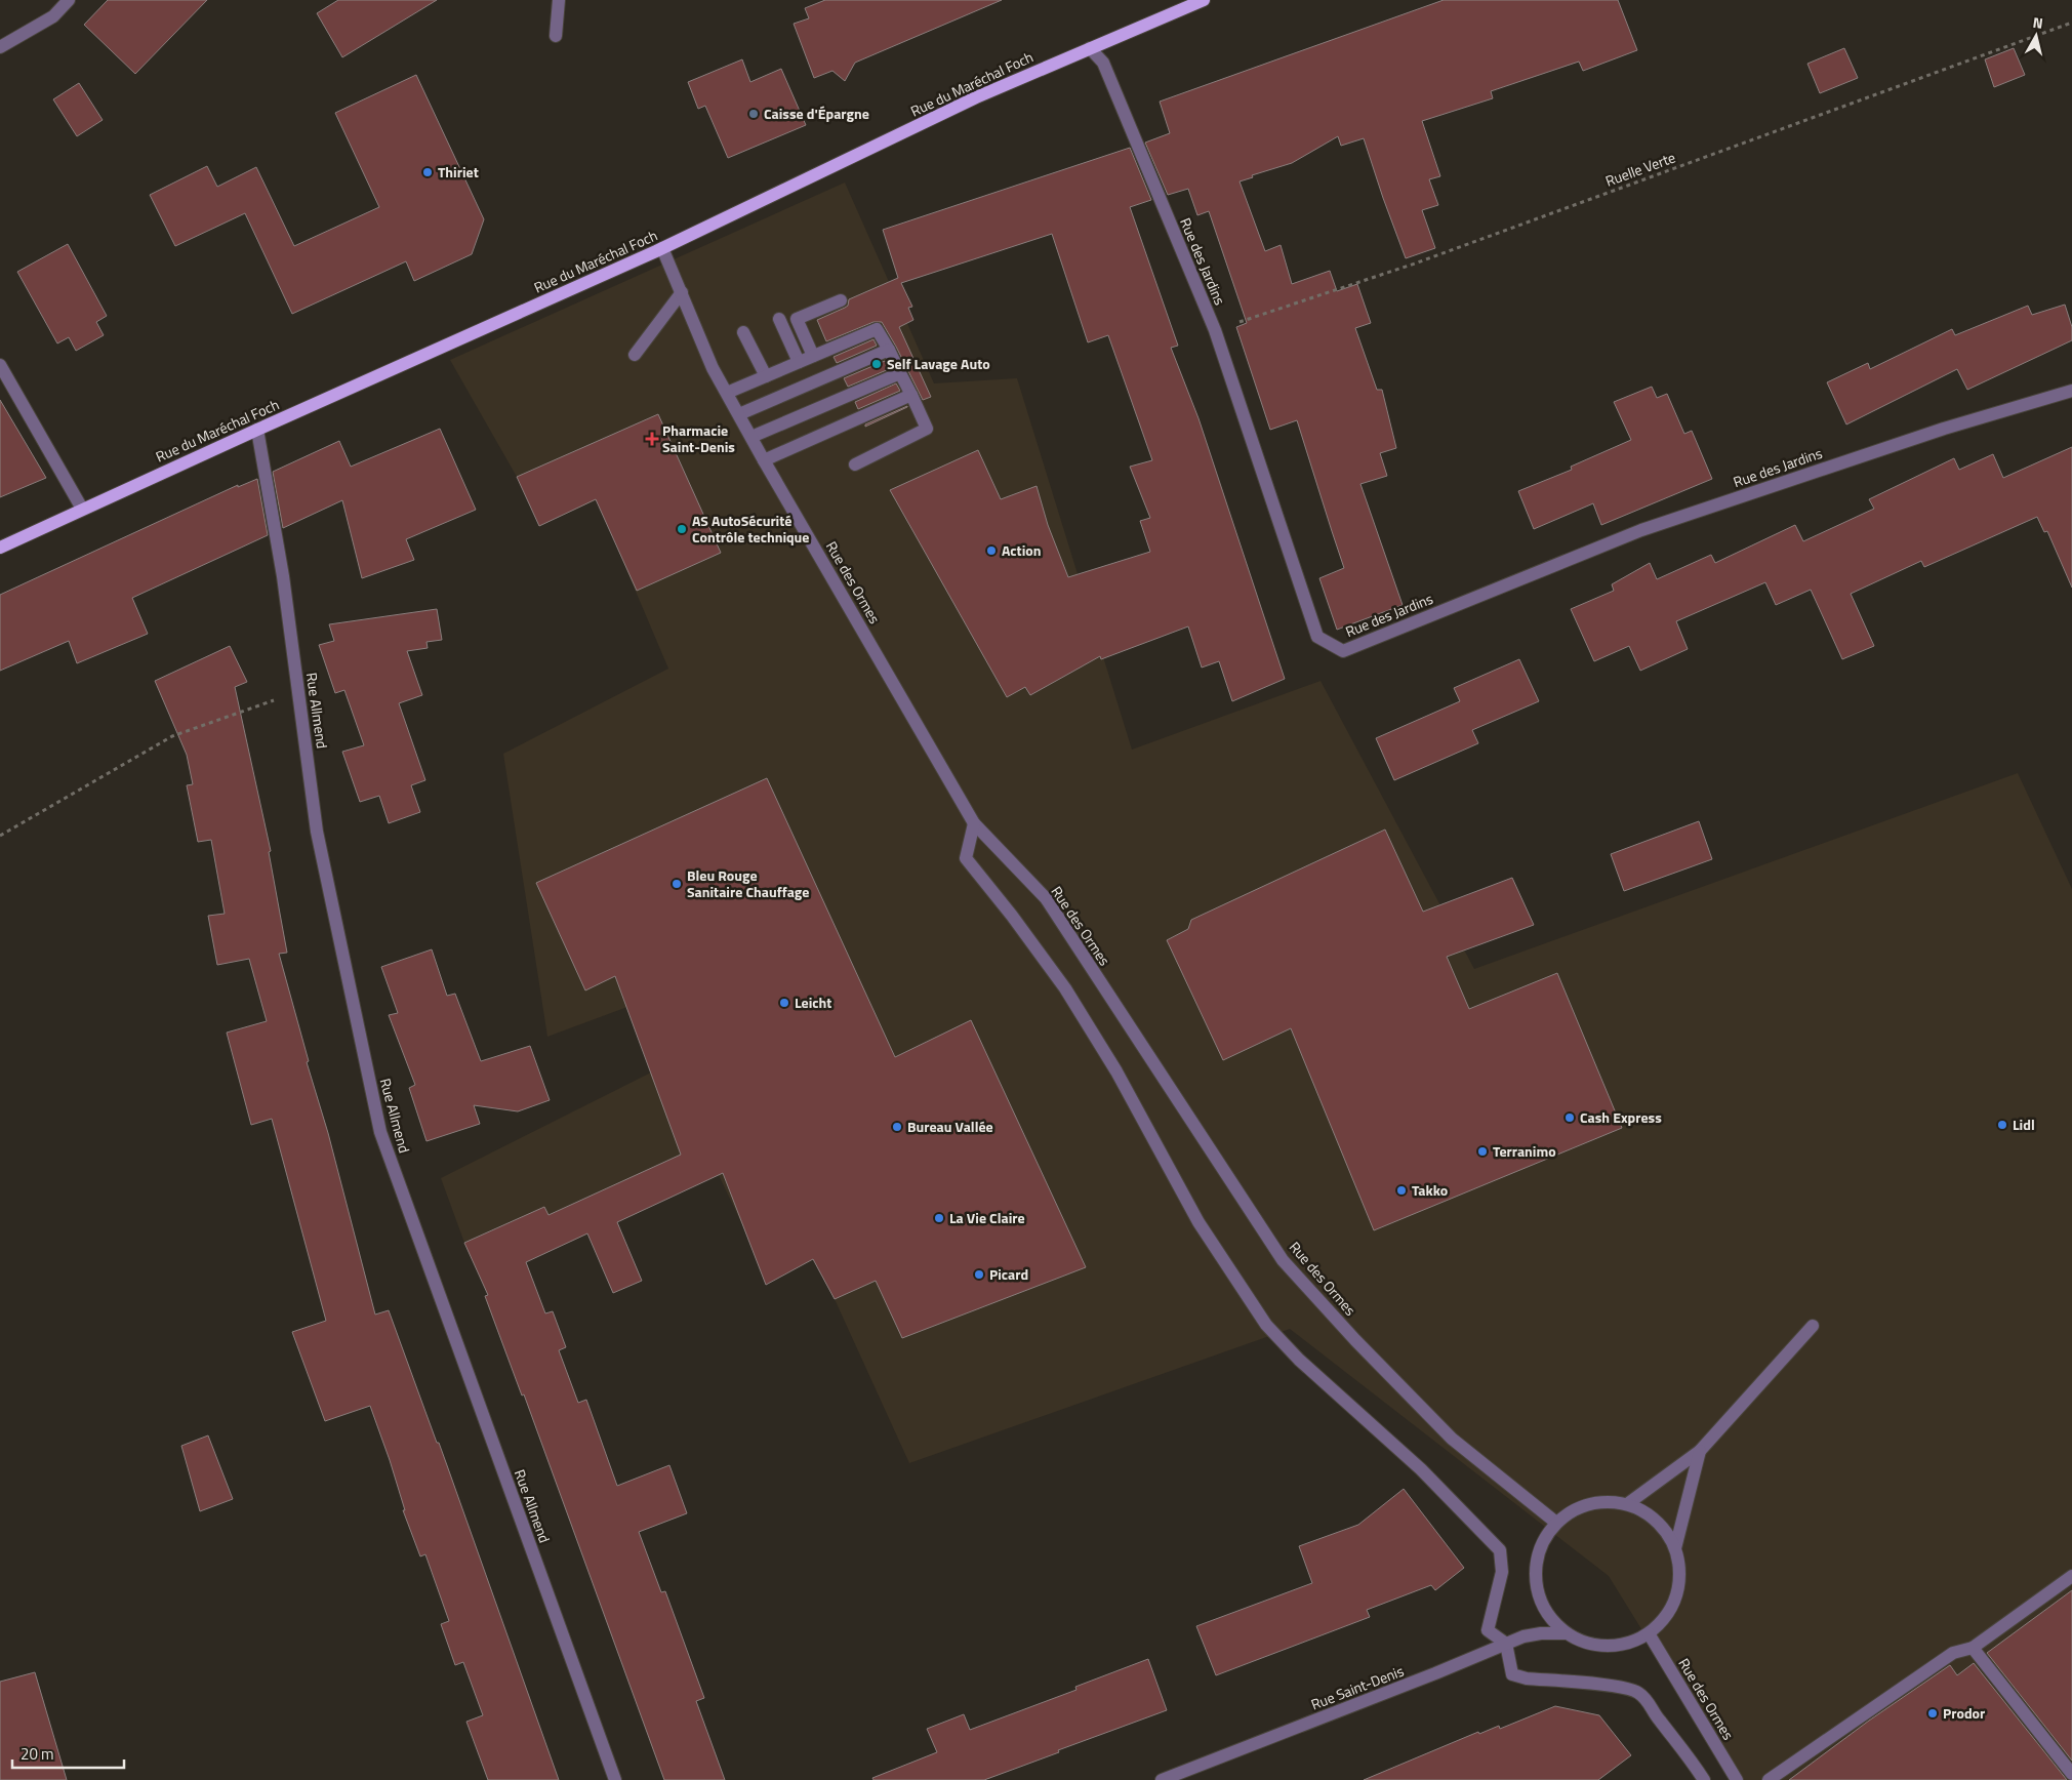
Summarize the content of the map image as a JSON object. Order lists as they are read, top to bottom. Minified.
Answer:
{"streets":{"main road":["Rue du Maréchal Foch"],"street":["Rue des Jardins","Rue des Ormes","Rue Allmend","Rue Saint-Denis"],"path":["Ruelle Verte"]},"crossings":[["Rue du Maréchal Foch","Rue des Jardins"],["Rue du Maréchal Foch","Rue des Ormes"],["Rue du Maréchal Foch","Rue Allmend"],["Ruelle Verte","Rue des Jardins"],["Rue des Ormes","Rue Saint-Denis"]],"places":{"other":["Caisse d'Épargne","Thiriet","Self Lavage Auto","AS AutoSécurité Contrôle technique","Action","Bleu Rouge Sanitaire Chauffage","Leicht","Cash Express","Lidl","Bureau Vallée","Terranimo","Takko","La Vie Claire","Picard","Prodor"],"health":["Pharmacie Saint-Denis"]},"scale_bar":"20 m","north":"top"}
